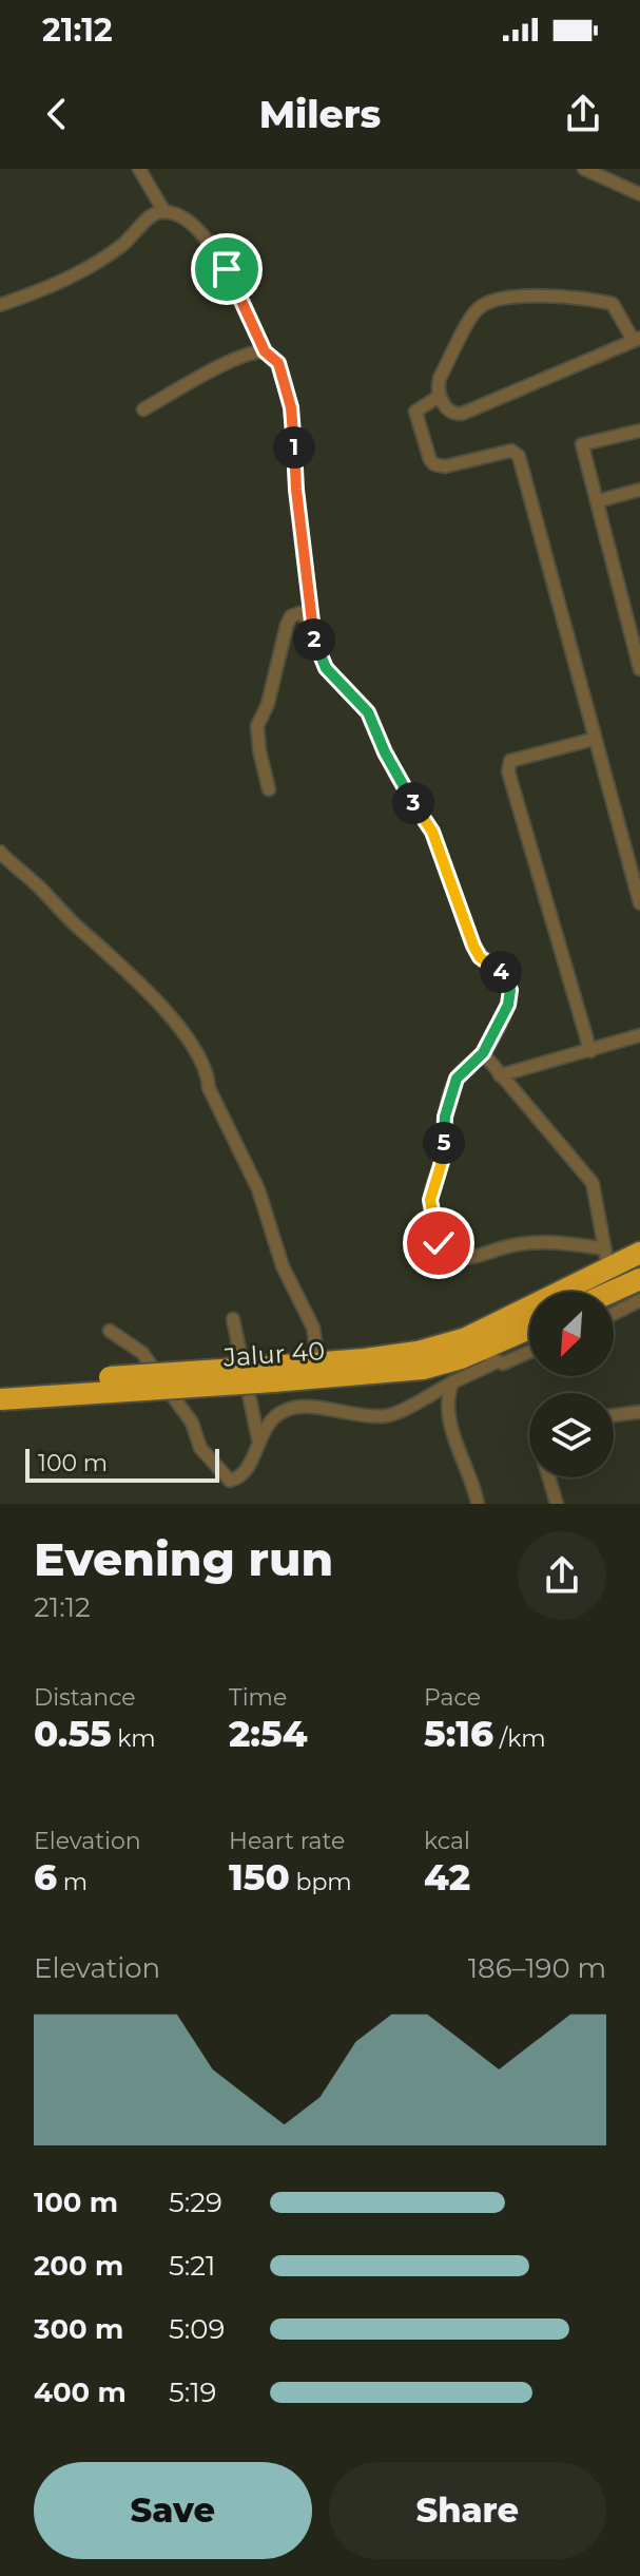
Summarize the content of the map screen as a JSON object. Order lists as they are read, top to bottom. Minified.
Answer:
{"streets":{"highway":["Jalur 40"]},"scale_bar":"100 m","north":"bottom left","page":{"status":"21:12","header":"Milers","pins":["1","2","3","4","5"],"scale":"100 m","heading":["Evening run","21:12"],"stats":[["Distance","0.55 km"],["Time","2:54"],["Pace","5:16 /km"],["Elevation","6 m"],["Heart rate","150 bpm"],["kcal","42"]],"chart":["Elevation","186–190 m"],"list":[{"name":"100 m","note":"5:29"},{"name":"200 m","note":"5:21"},{"name":"300 m","note":"5:09"},{"name":"400 m","note":"5:19"}],"buttons":["Save","Share"]}}
